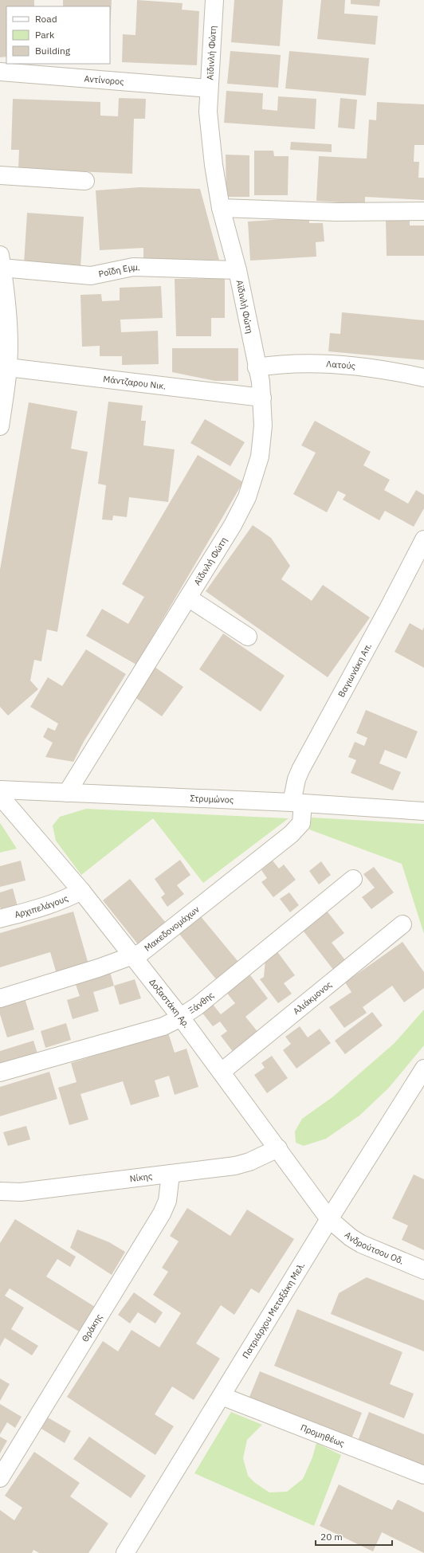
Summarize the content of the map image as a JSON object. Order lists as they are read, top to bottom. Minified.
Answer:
{"streets":{"street":["Αϊδινλή Φώτη","Αντίνορος","Ροΐδη Εμμ.","Λατούς","Μάντζαρου Νικ.","Βαγιωνάκη Απ.","Στρυμώνος","Αρχιπελάγους","Μακεδονομάχων","Αλιάκμονος","Ξάνθης","Δοξαστάκη Αρ.","Νίκης","Ανδρούτσου Οδ.","Πατριάρχου Μεταξάκη Μελ.","Θράκης","Προμηθέως"]},"crossings":[["Αϊδινλή Φώτη","Αντίνορος"],["Αϊδινλή Φώτη","Ροΐδη Εμμ."],["Αϊδινλή Φώτη","Λατούς"],["Αϊδινλή Φώτη","Μάντζαρου Νικ."],["Αϊδινλή Φώτη","Στρυμώνος"],["Βαγιωνάκη Απ.","Στρυμώνος"],["Βαγιωνάκη Απ.","Μακεδονομάχων"],["Στρυμώνος","Μακεδονομάχων"],["Αρχιπελάγους","Δοξαστάκη Αρ."],["Μακεδονομάχων","Δοξαστάκη Αρ."],["Αλιάκμονος","Δοξαστάκη Αρ."],["Ξάνθης","Δοξαστάκη Αρ."],["Δοξαστάκη Αρ.","Νίκης"],["Δοξαστάκη Αρ.","Ανδρούτσου Οδ."],["Δοξαστάκη Αρ.","Πατριάρχου Μεταξάκη Μελ."],["Νίκης","Θράκης"],["Ανδρούτσου Οδ.","Πατριάρχου Μεταξάκη Μελ."],["Πατριάρχου Μεταξάκη Μελ.","Προμηθέως"]],"legend":["Road","Park","Building"],"scale_bar":"20 m"}
